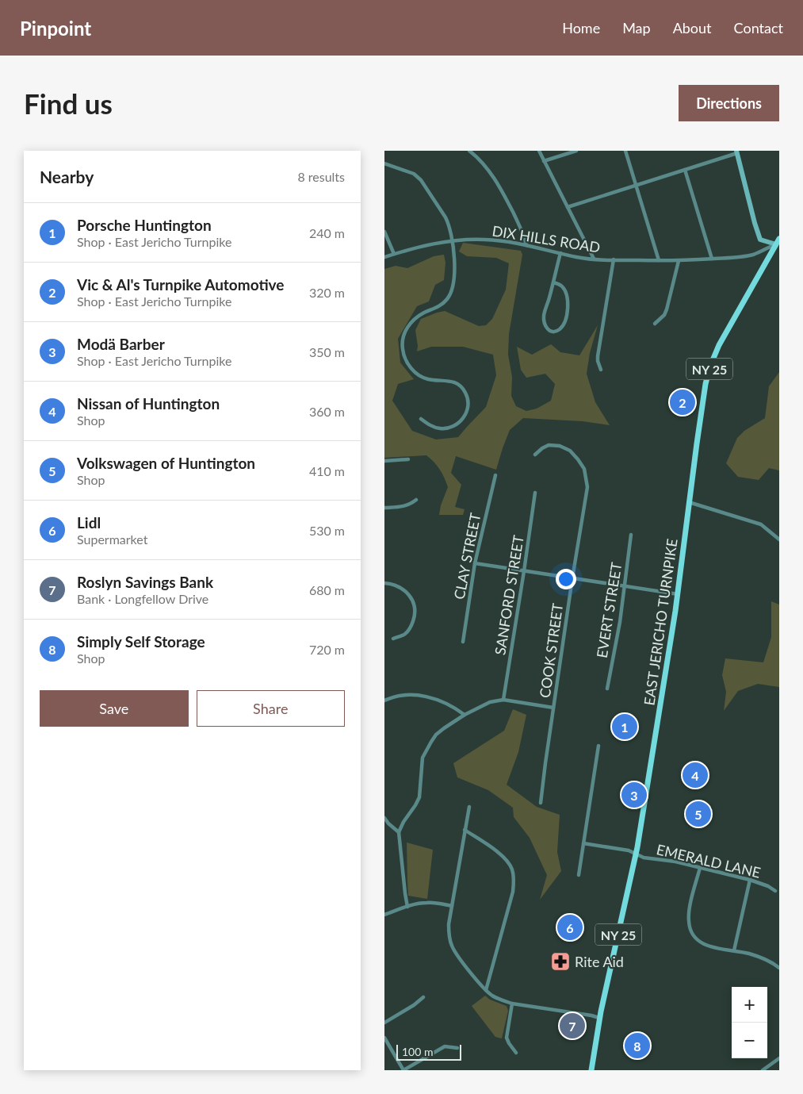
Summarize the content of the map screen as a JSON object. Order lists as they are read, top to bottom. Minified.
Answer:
{"streets":{"main road":["NY 25","EAST JERICHO TURNPIKE"],"street":["DIX HILLS ROAD","CLAY STREET","SANFORD STREET","EVERT STREET","COOK STREET","EMERALD LANE"]},"crossings":[["DIX HILLS ROAD","EAST JERICHO TURNPIKE"],["EAST JERICHO TURNPIKE","EMERALD LANE"]],"places":{"pharmacy":["Rite Aid"]},"scale_bar":"100 m","page":{"header":"Pinpoint","nav":["Home","Map","About","Contact"],"buttons":["Directions",["Save","Share"]],"title":"Find us","heading":["Nearby","8 results"],"list":[{"mark":"1","name":"Porsche Huntington","note":"Shop · East Jericho Turnpike","value":"240 m"},{"mark":"2","name":"Vic & Al's Turnpike Automotive","note":"Shop · East Jericho Turnpike","value":"320 m"},{"mark":"3","name":"Modä Barber","note":"Shop · East Jericho Turnpike","value":"350 m"},{"mark":"4","name":"Nissan of Huntington","note":"Shop","value":"360 m"},{"mark":"5","name":"Volkswagen of Huntington","note":"Shop","value":"410 m"},{"mark":"6","name":"Lidl","note":"Supermarket","value":"530 m"},{"mark":"7","name":"Roslyn Savings Bank","note":"Bank · Longfellow Drive","value":"680 m"},{"mark":"8","name":"Simply Self Storage","note":"Shop","value":"720 m"}],"pins":["2","1","4","3","5","6","7","8"],"map_buttons":["+","−"],"scale":"100 m"}}
